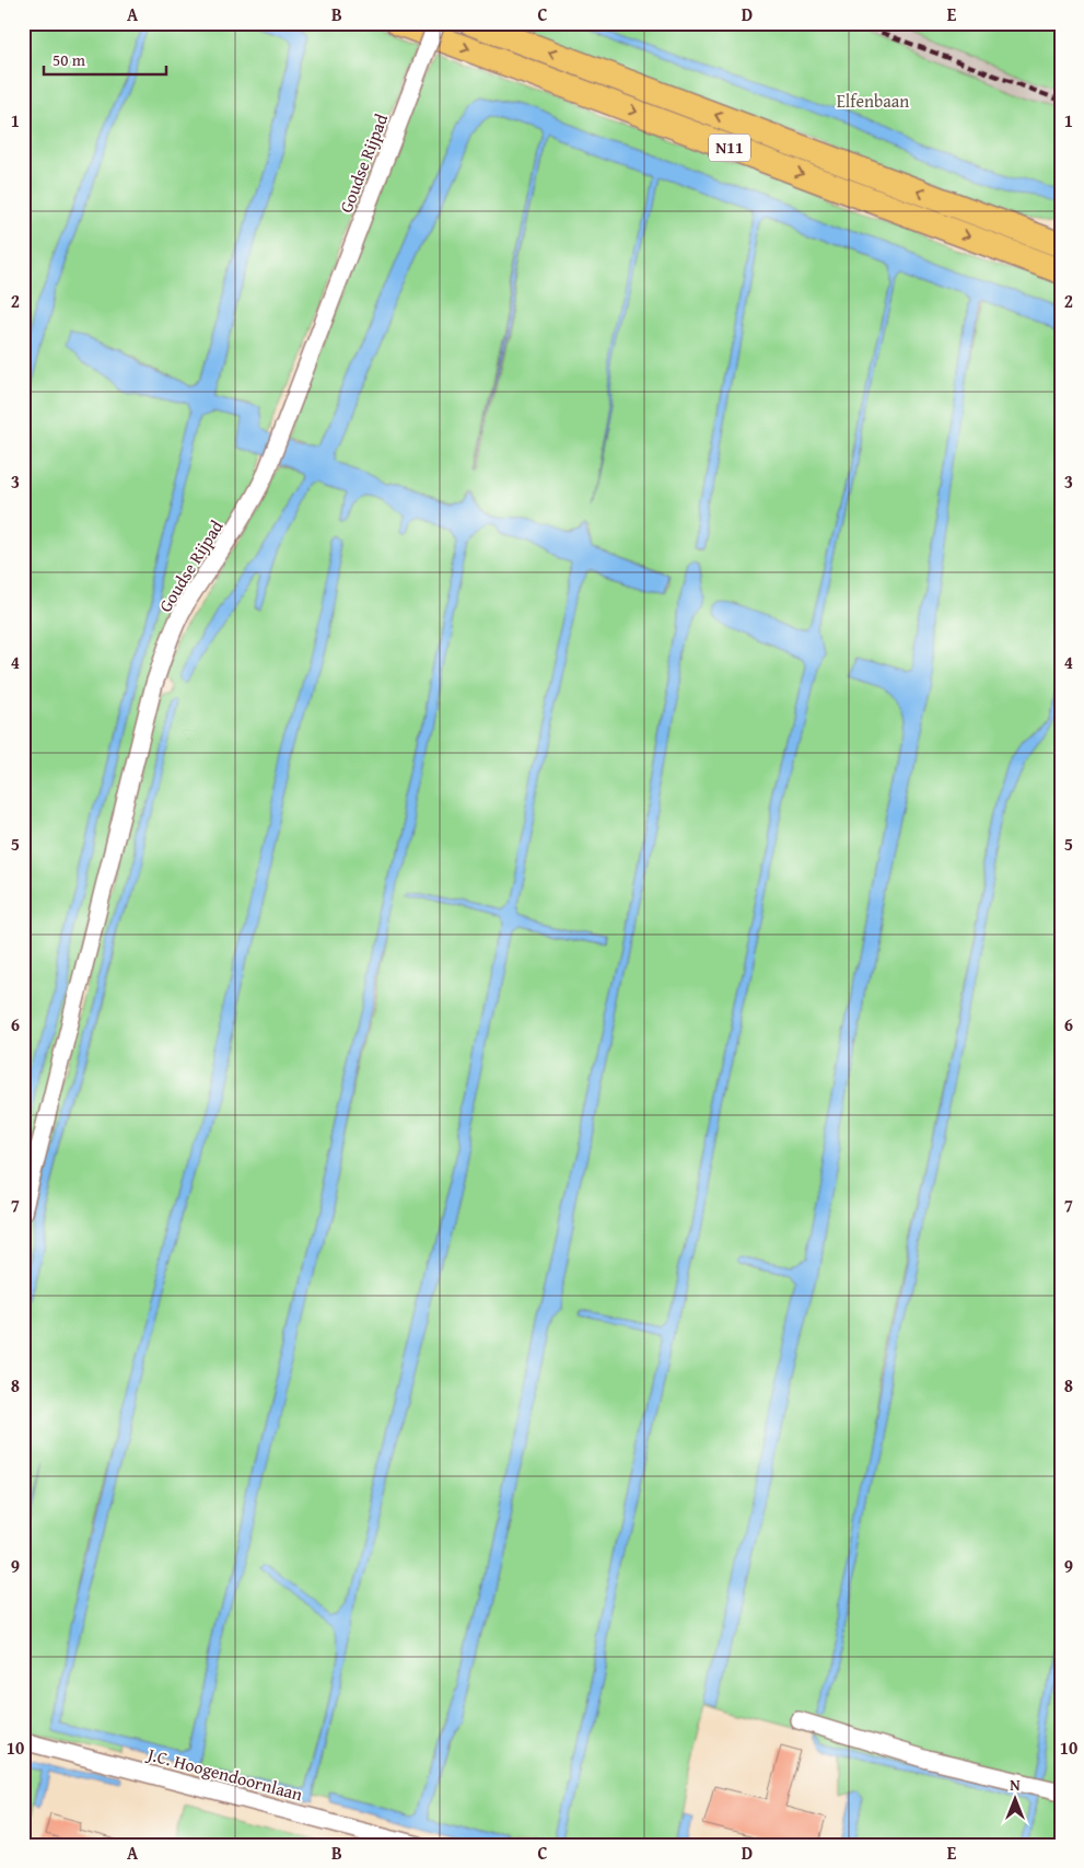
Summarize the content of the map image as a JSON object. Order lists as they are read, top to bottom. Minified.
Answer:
{"streets":{"highway":["N11"],"street":["Goudse Rijpad","J.C. Hoogendoornlaan"]},"parks":["Elfenbaan"],"scale_bar":"50 m","north":"top","grid":{"columns":["A","B","C","D","E"],"rows":["1","2","3","4","5","6","7","8","9","10"]}}
